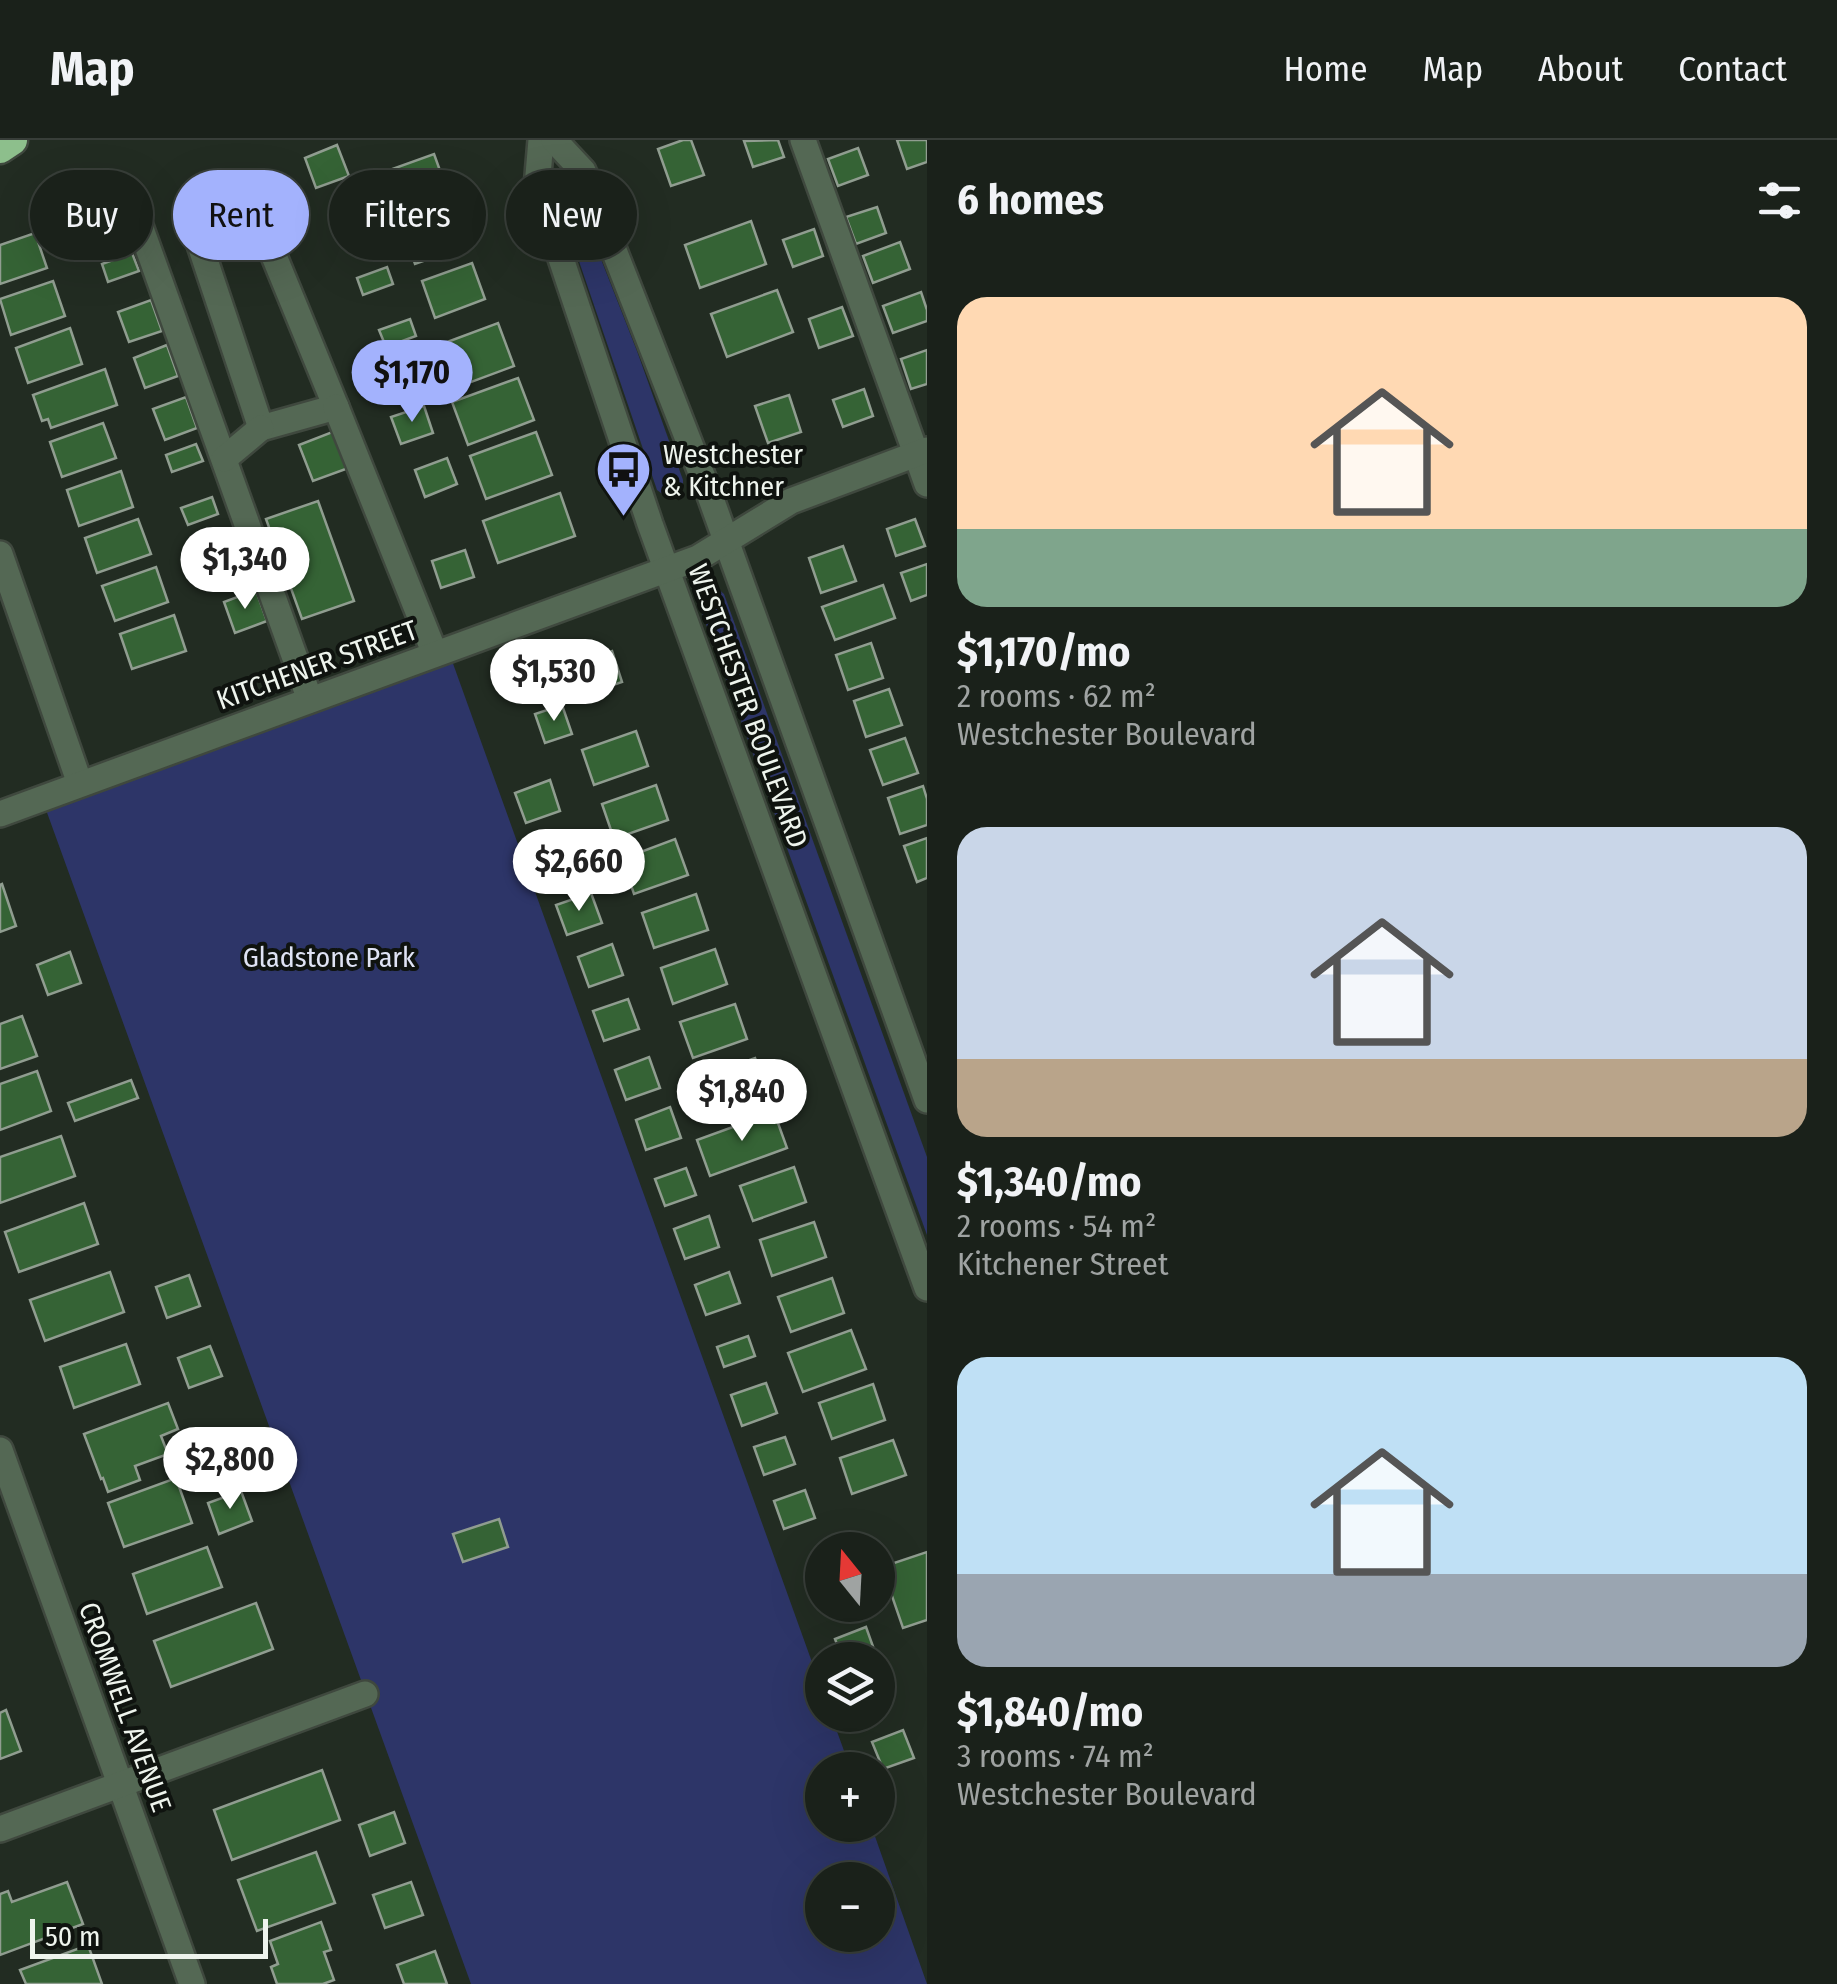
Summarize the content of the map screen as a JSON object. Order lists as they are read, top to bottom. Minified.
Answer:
{"streets":{"street":["KITCHENER STREET","WESTCHESTER BOULEVARD","CROMWELL AVENUE"]},"crossings":[["KITCHENER STREET","WESTCHESTER BOULEVARD"]],"parks":["Gladstone Park"],"places":{"bus stop":["Westchester & Kitchner"]},"scale_bar":"50 m","north":"top","page":{"header":"Map","nav":["Home","Map","About","Contact"],"heading":"6 homes","chip":["Buy","Rent","Filters","New"],"list":[{"name":"$1,170/mo","note":"2 rooms · 62 m² · Westchester Boulevard"},{"name":"$1,340/mo","note":"2 rooms · 54 m² · Kitchener Street"},{"name":"$1,840/mo","note":"3 rooms · 74 m² · Westchester Boulevard"}],"price":["$1,170","$1,340","$1,530","$2,660","$1,840","$2,800"],"map_buttons":["+","−"],"scale":"50 m"}}
